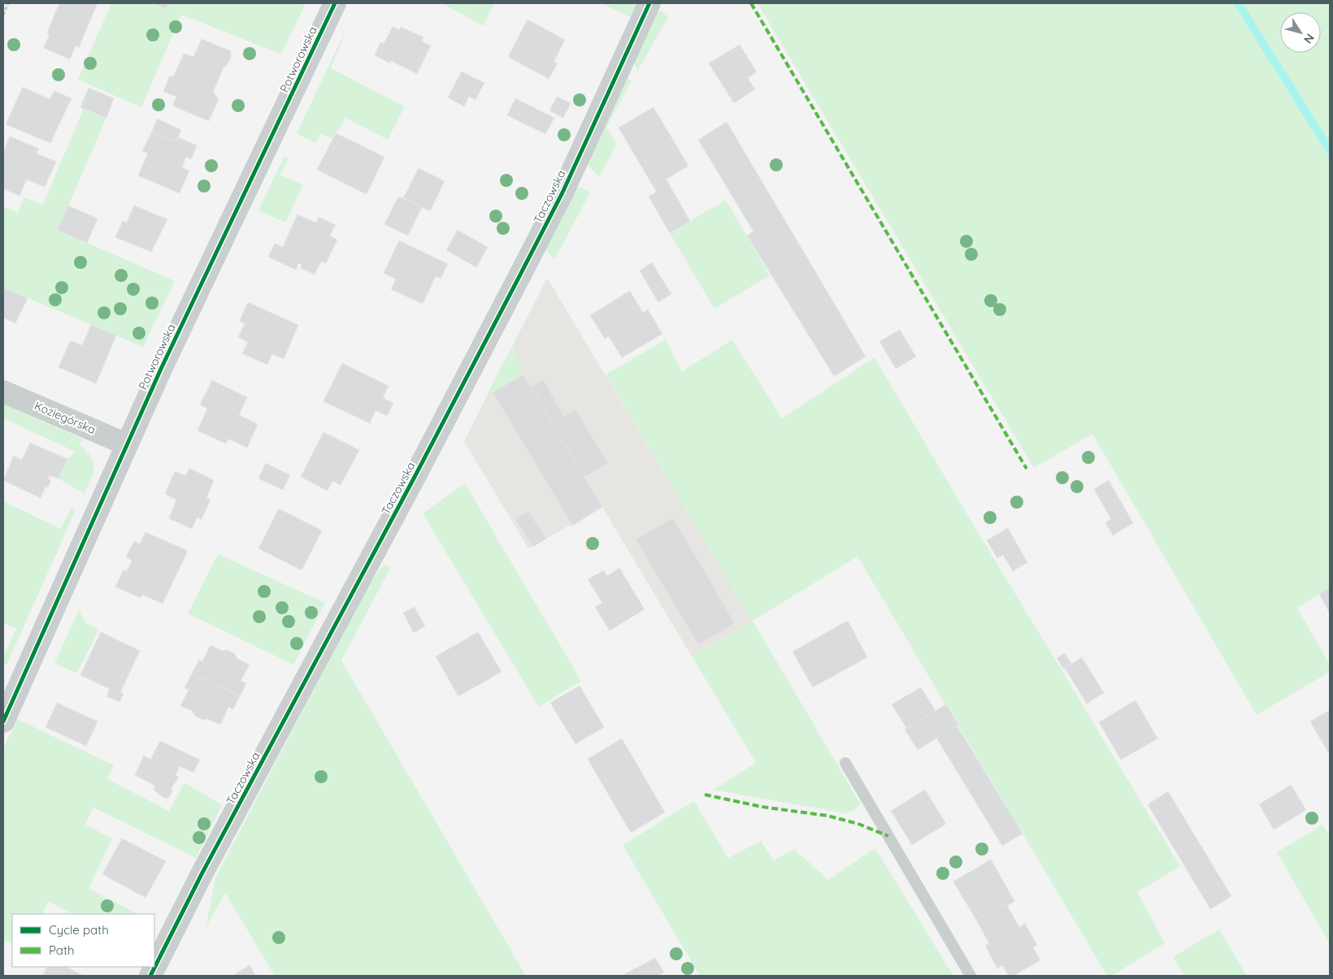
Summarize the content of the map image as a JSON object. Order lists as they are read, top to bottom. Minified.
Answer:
{"streets":{"street":["Potworowska","Taczowska","Koziegórska"]},"crossings":[["Potworowska","Koziegórska"]],"legend":["Cycle path","Path"],"north":"bottom right"}
